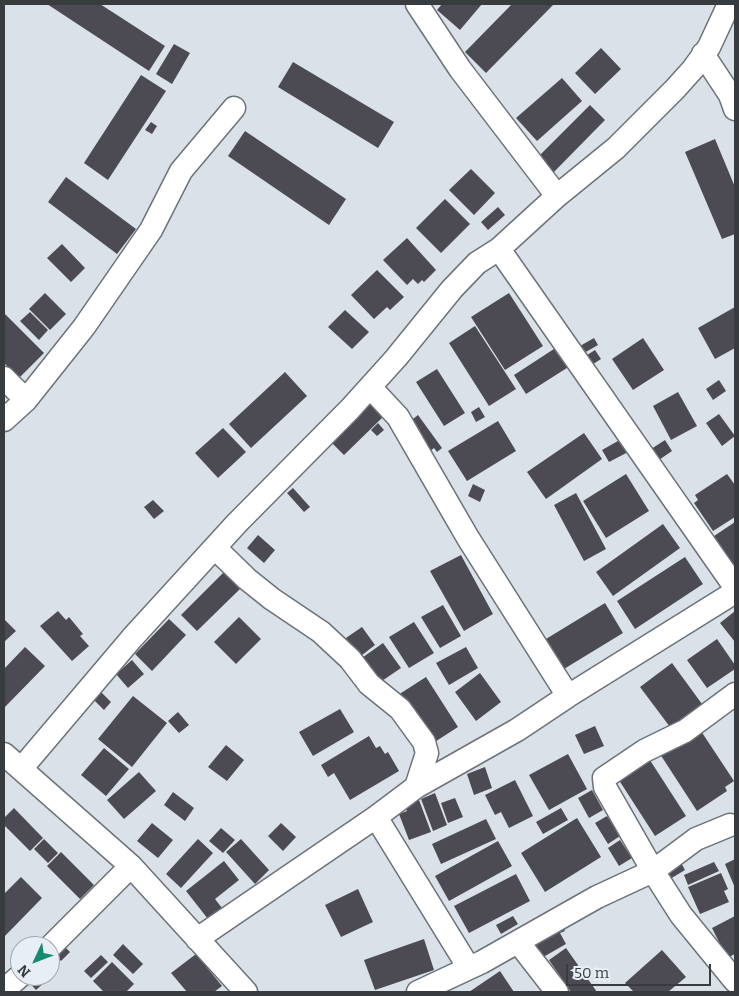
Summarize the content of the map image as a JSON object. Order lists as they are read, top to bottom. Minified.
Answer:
{"scale_bar":"50 m","north":"bottom left"}
